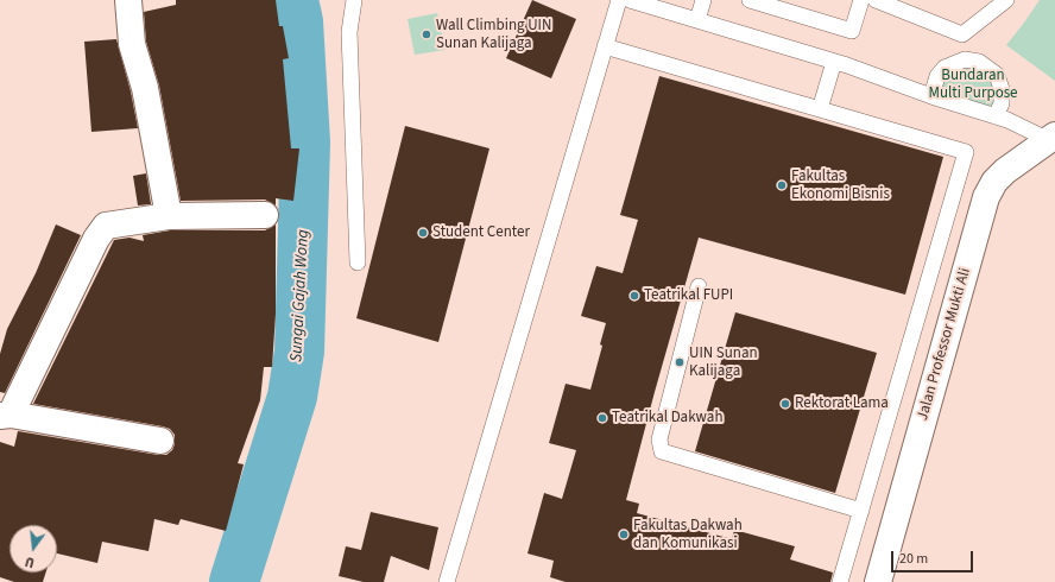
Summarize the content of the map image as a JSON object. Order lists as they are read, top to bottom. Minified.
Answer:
{"streets":{"street":["Jalan Professor Mukti Ali"]},"water":["Sungai Gajah Wong"],"parks":["Bundaran Multi Purpose"],"places":["Wall Climbing UIN Sunan Kalijaga","Fakultas Ekonomi Bisnis","Student Center","Teatrikal FUPI","UIN Sunan Kalijaga","Rektorat Lama","Teatrikal Dakwah","Fakultas Dakwah dan Komunikasi"],"scale_bar":"20 m","north":"bottom"}
